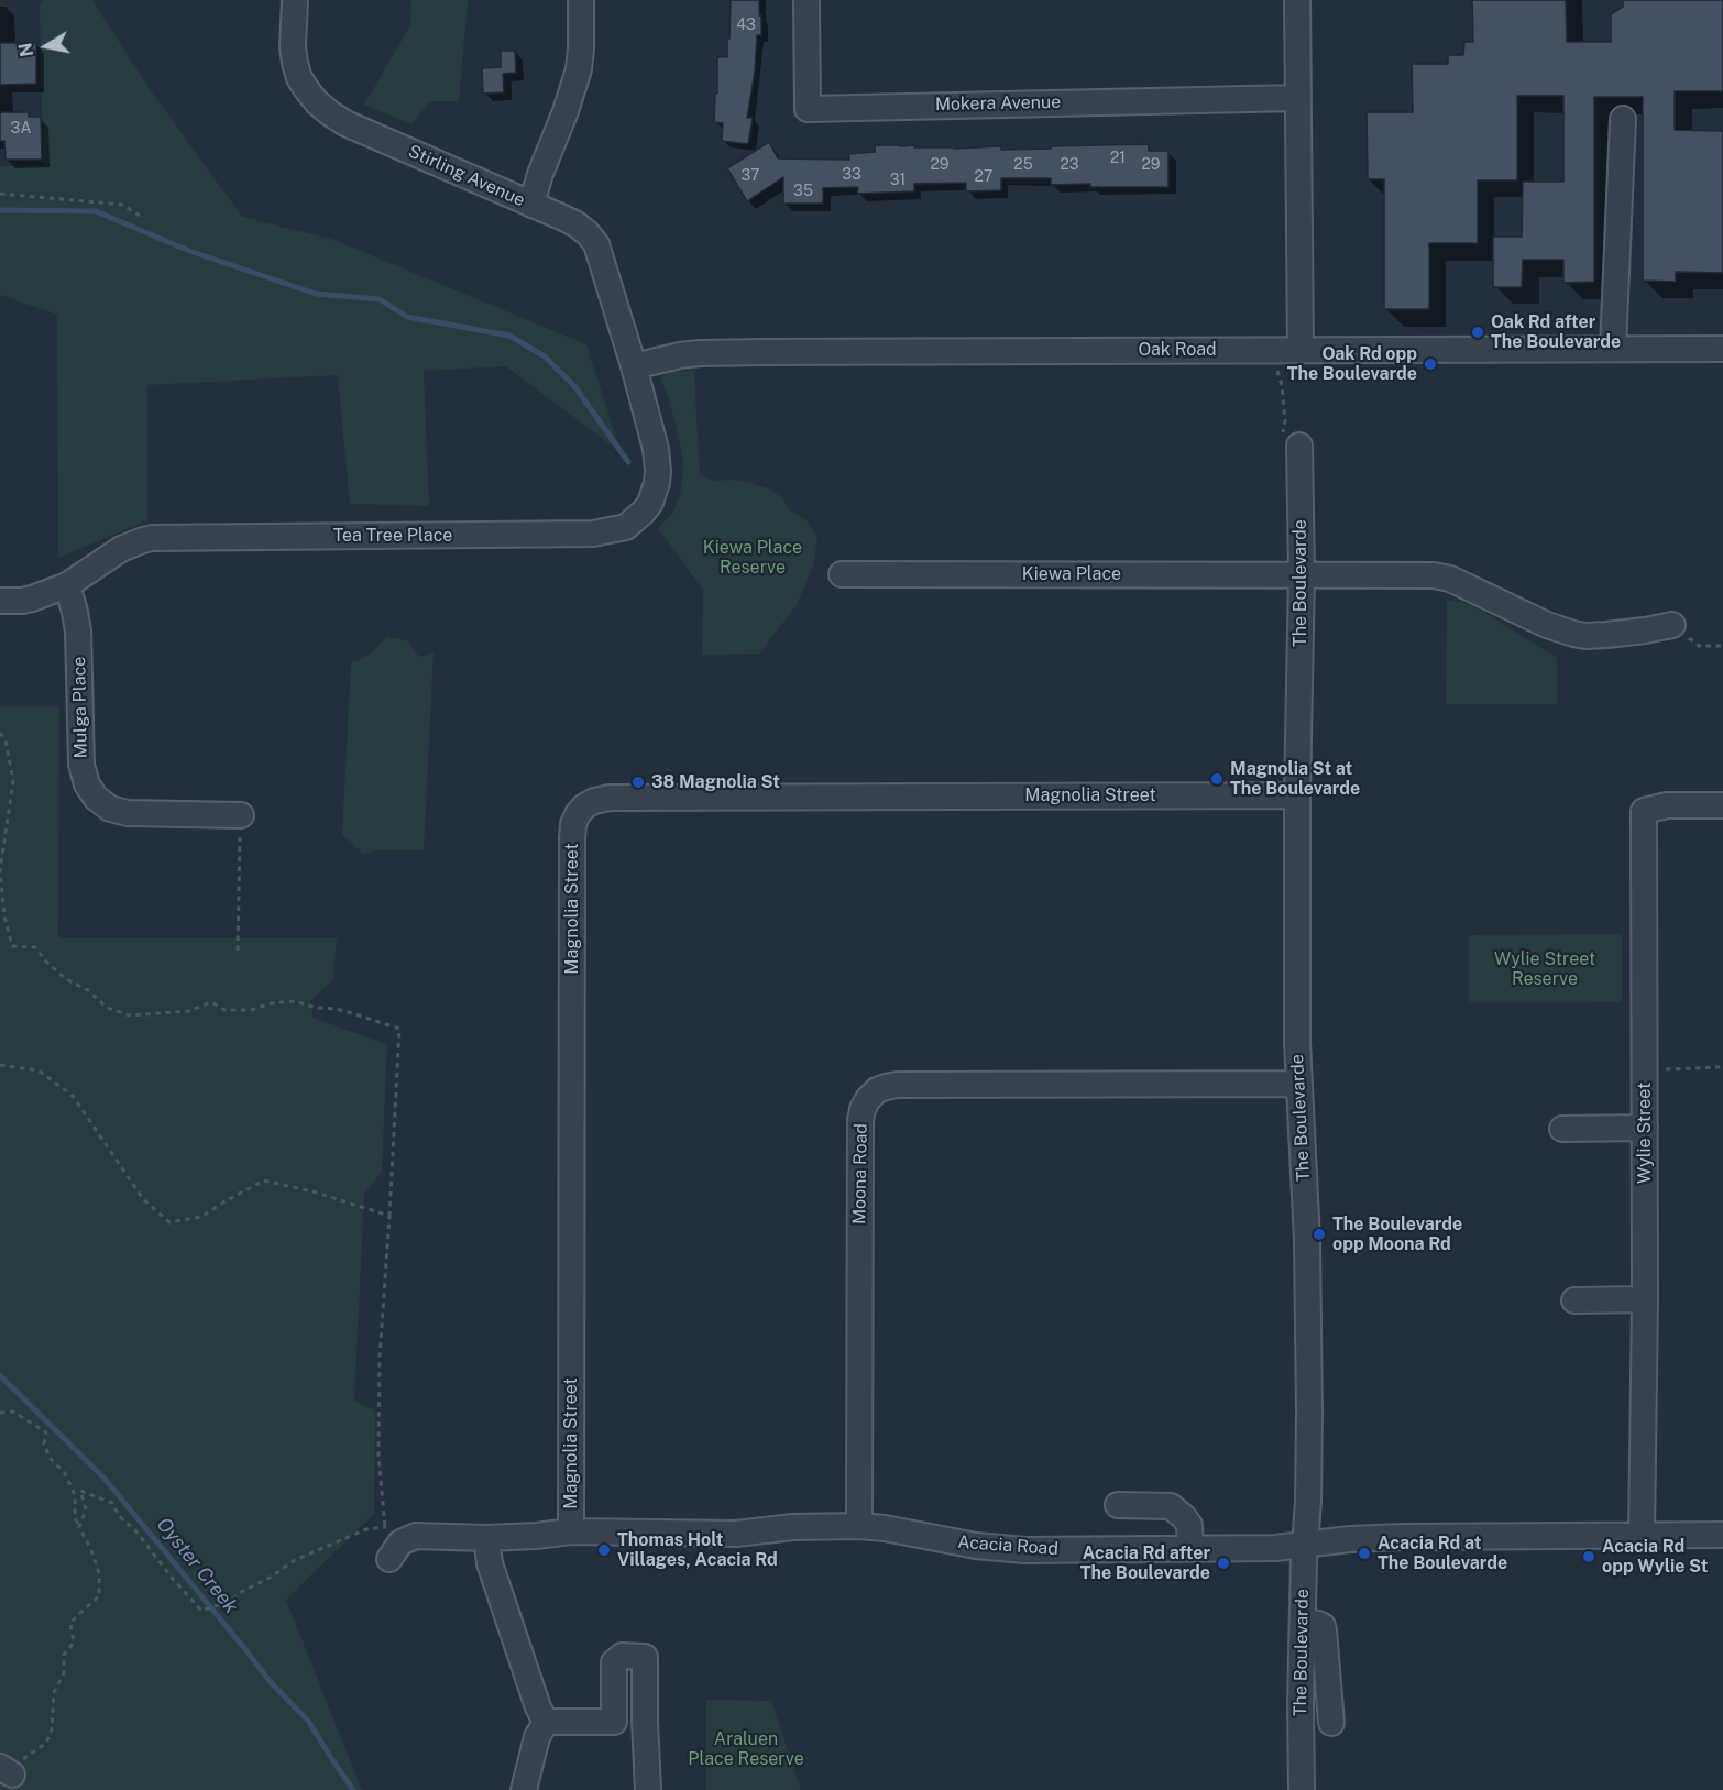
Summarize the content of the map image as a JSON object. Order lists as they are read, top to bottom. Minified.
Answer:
{"streets":{"street":["Mokera Avenue","Stirling Avenue","Oak Road","Tea Tree Place","Kiewa Place","The Boulevarde","Mulga Place","Magnolia Street","Wylie Street","Moona Road","Acacia Road"]},"crossings":[["Stirling Avenue","Oak Road"],["Stirling Avenue","Tea Tree Place"],["Oak Road","Tea Tree Place"],["Tea Tree Place","Mulga Place"],["Kiewa Place","The Boulevarde"],["The Boulevarde","Magnolia Street"],["The Boulevarde","Moona Road"],["The Boulevarde","Acacia Road"],["Magnolia Street","Acacia Road"],["Wylie Street","Acacia Road"],["Moona Road","Acacia Road"]],"water":["Oyster Creek"],"parks":["Kiewa Place Reserve","Wylie Street Reserve","Araluen Place Reserve"],"places":["Oak Rd after The Boulevarde","Oak Rd opp The Boulevarde","Magnolia St at The Boulevarde","38 Magnolia St","The Boulevarde opp Moona Rd","Thomas Holt Villages, Acacia Rd","Acacia Rd at The Boulevarde","Acacia Rd opp Wylie St","Acacia Rd after The Boulevarde"],"house_numbers":["43","3A","21","29","25","23","29","33","37","27","31","35"],"north":"left"}
